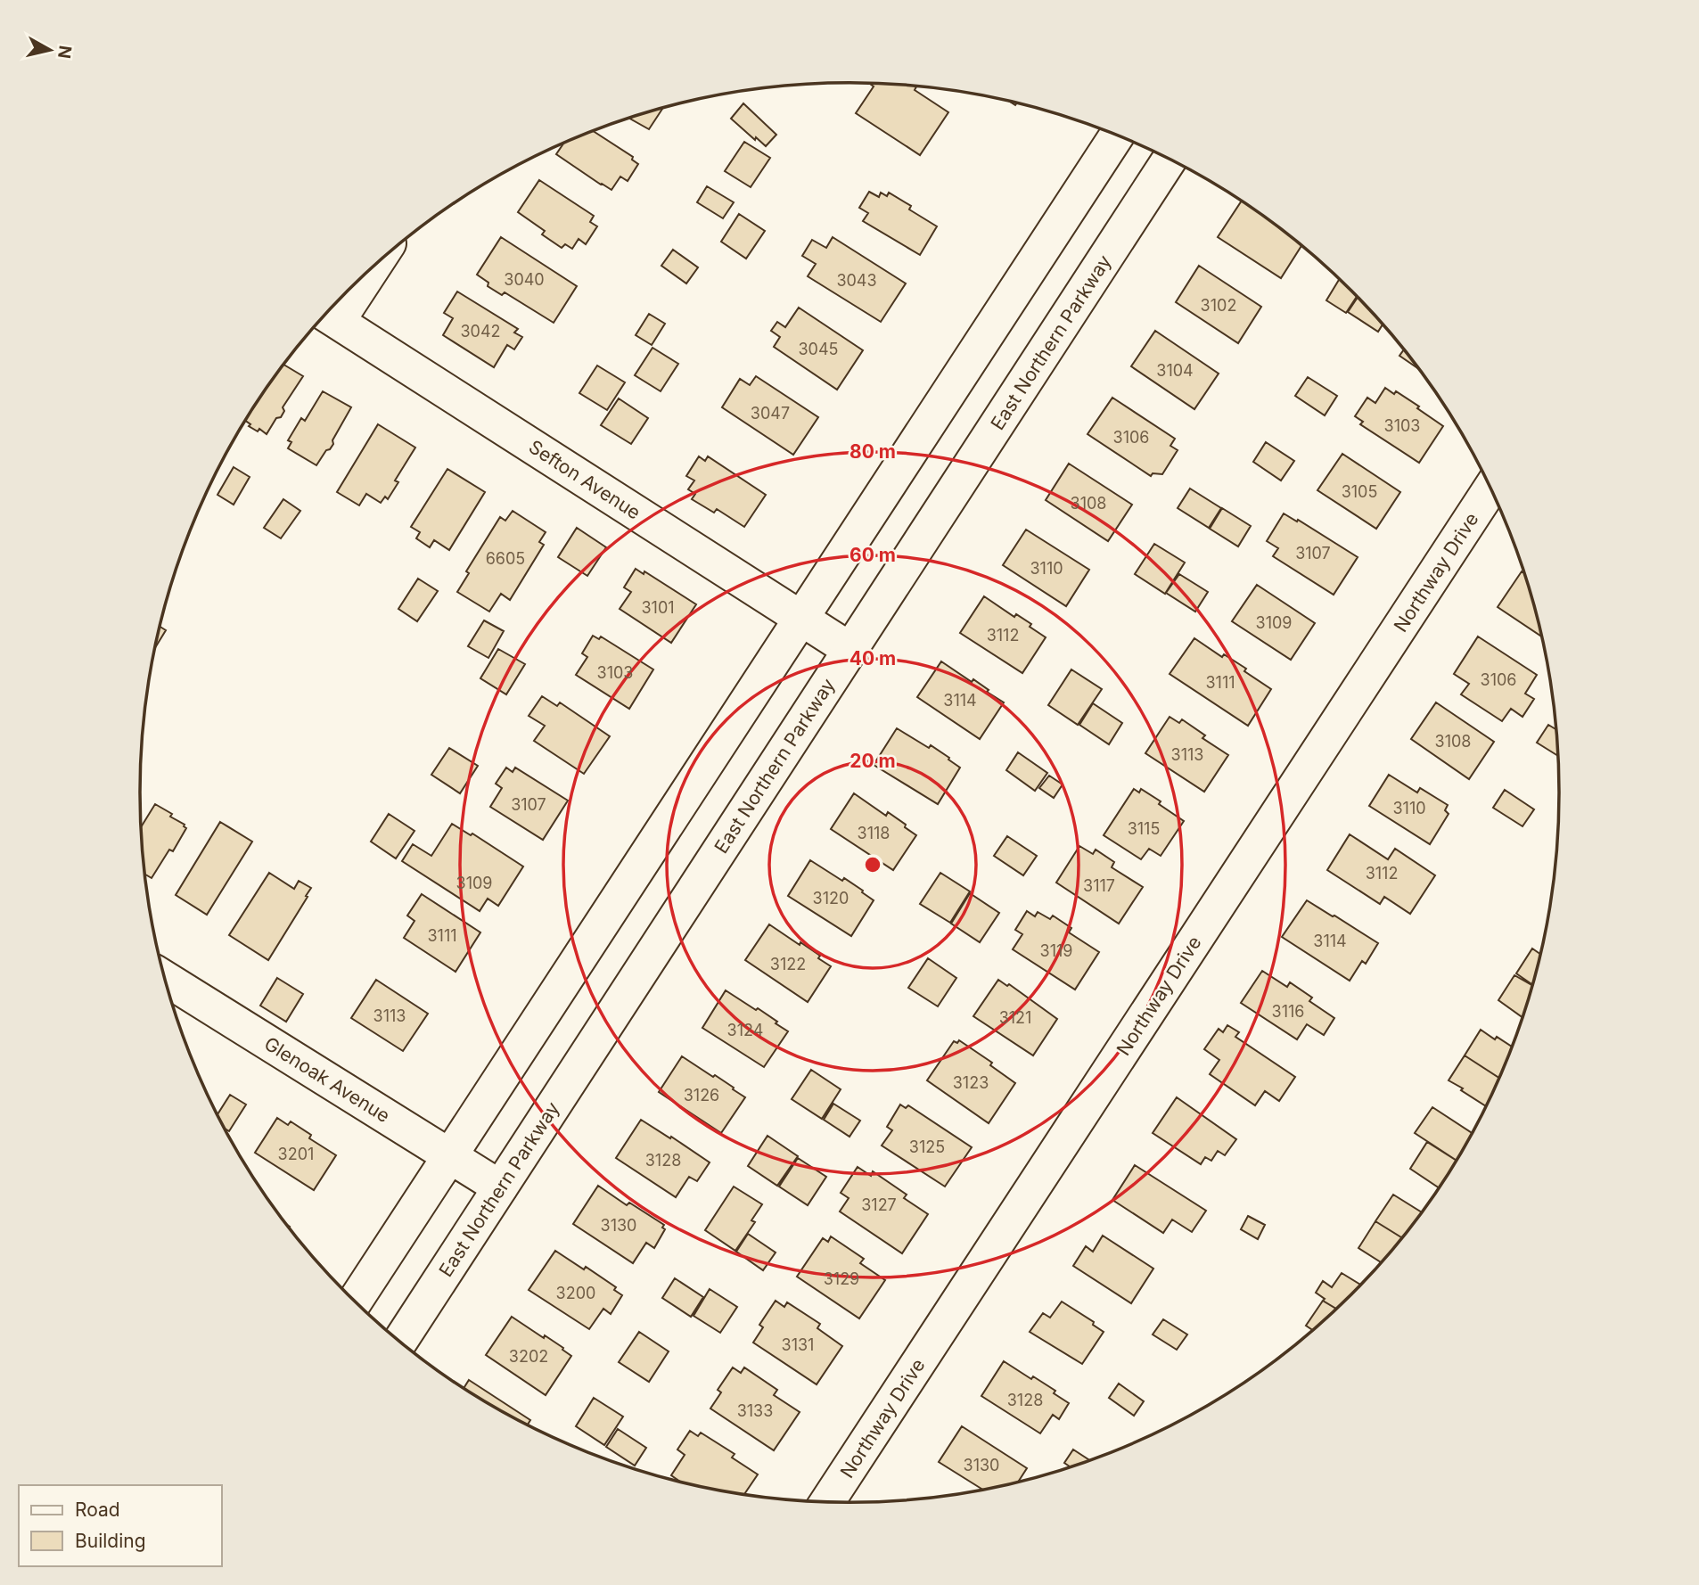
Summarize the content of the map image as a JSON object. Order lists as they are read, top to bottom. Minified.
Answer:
{"streets":{"main road":["East Northern Parkway","Sefton Avenue","Northway Drive","Glenoak Avenue"]},"crossings":[["East Northern Parkway","Sefton Avenue"],["East Northern Parkway","Glenoak Avenue"]],"house_numbers":["3040","3043","3102","3042","3045","3104","3047","3103","3106","3105","3108","3107","6605","3110","3101","3109","3112","3103","3106","3111","3114","3108","3113","3107","3110","3115","3118","3112","3109","3117","3120","3111","3114","3119","3122","3116","3113","3121","3124","3123","3126","3125","3201","3128","3127","3130","3129","3200","3131","3202","3128","3133","3130"],"legend":["Road","Building"],"north":"right","rings":["80 m","60 m","40 m","20 m"]}
